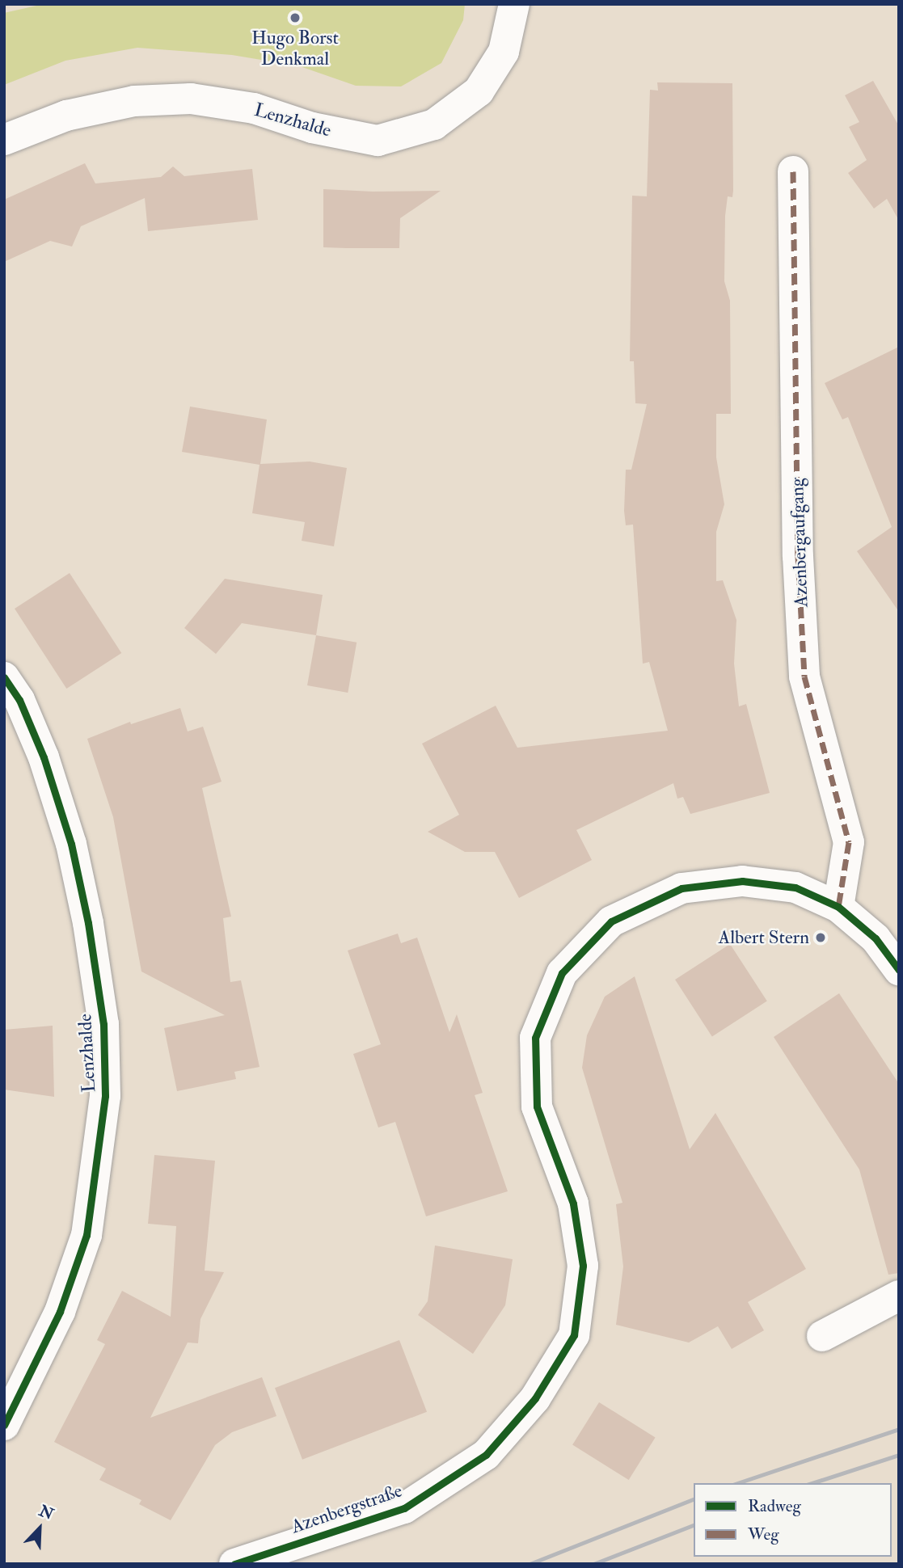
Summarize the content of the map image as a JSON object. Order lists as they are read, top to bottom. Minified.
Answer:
{"streets":{"street":["Lenzhalde","Azenbergaufgang","Azenbergstraße"]},"crossings":[["Azenbergaufgang","Azenbergstraße"]],"places":["Hugo Borst Denkmal","Albert Stern"],"legend":["Radweg","Weg"],"north":"top right"}
